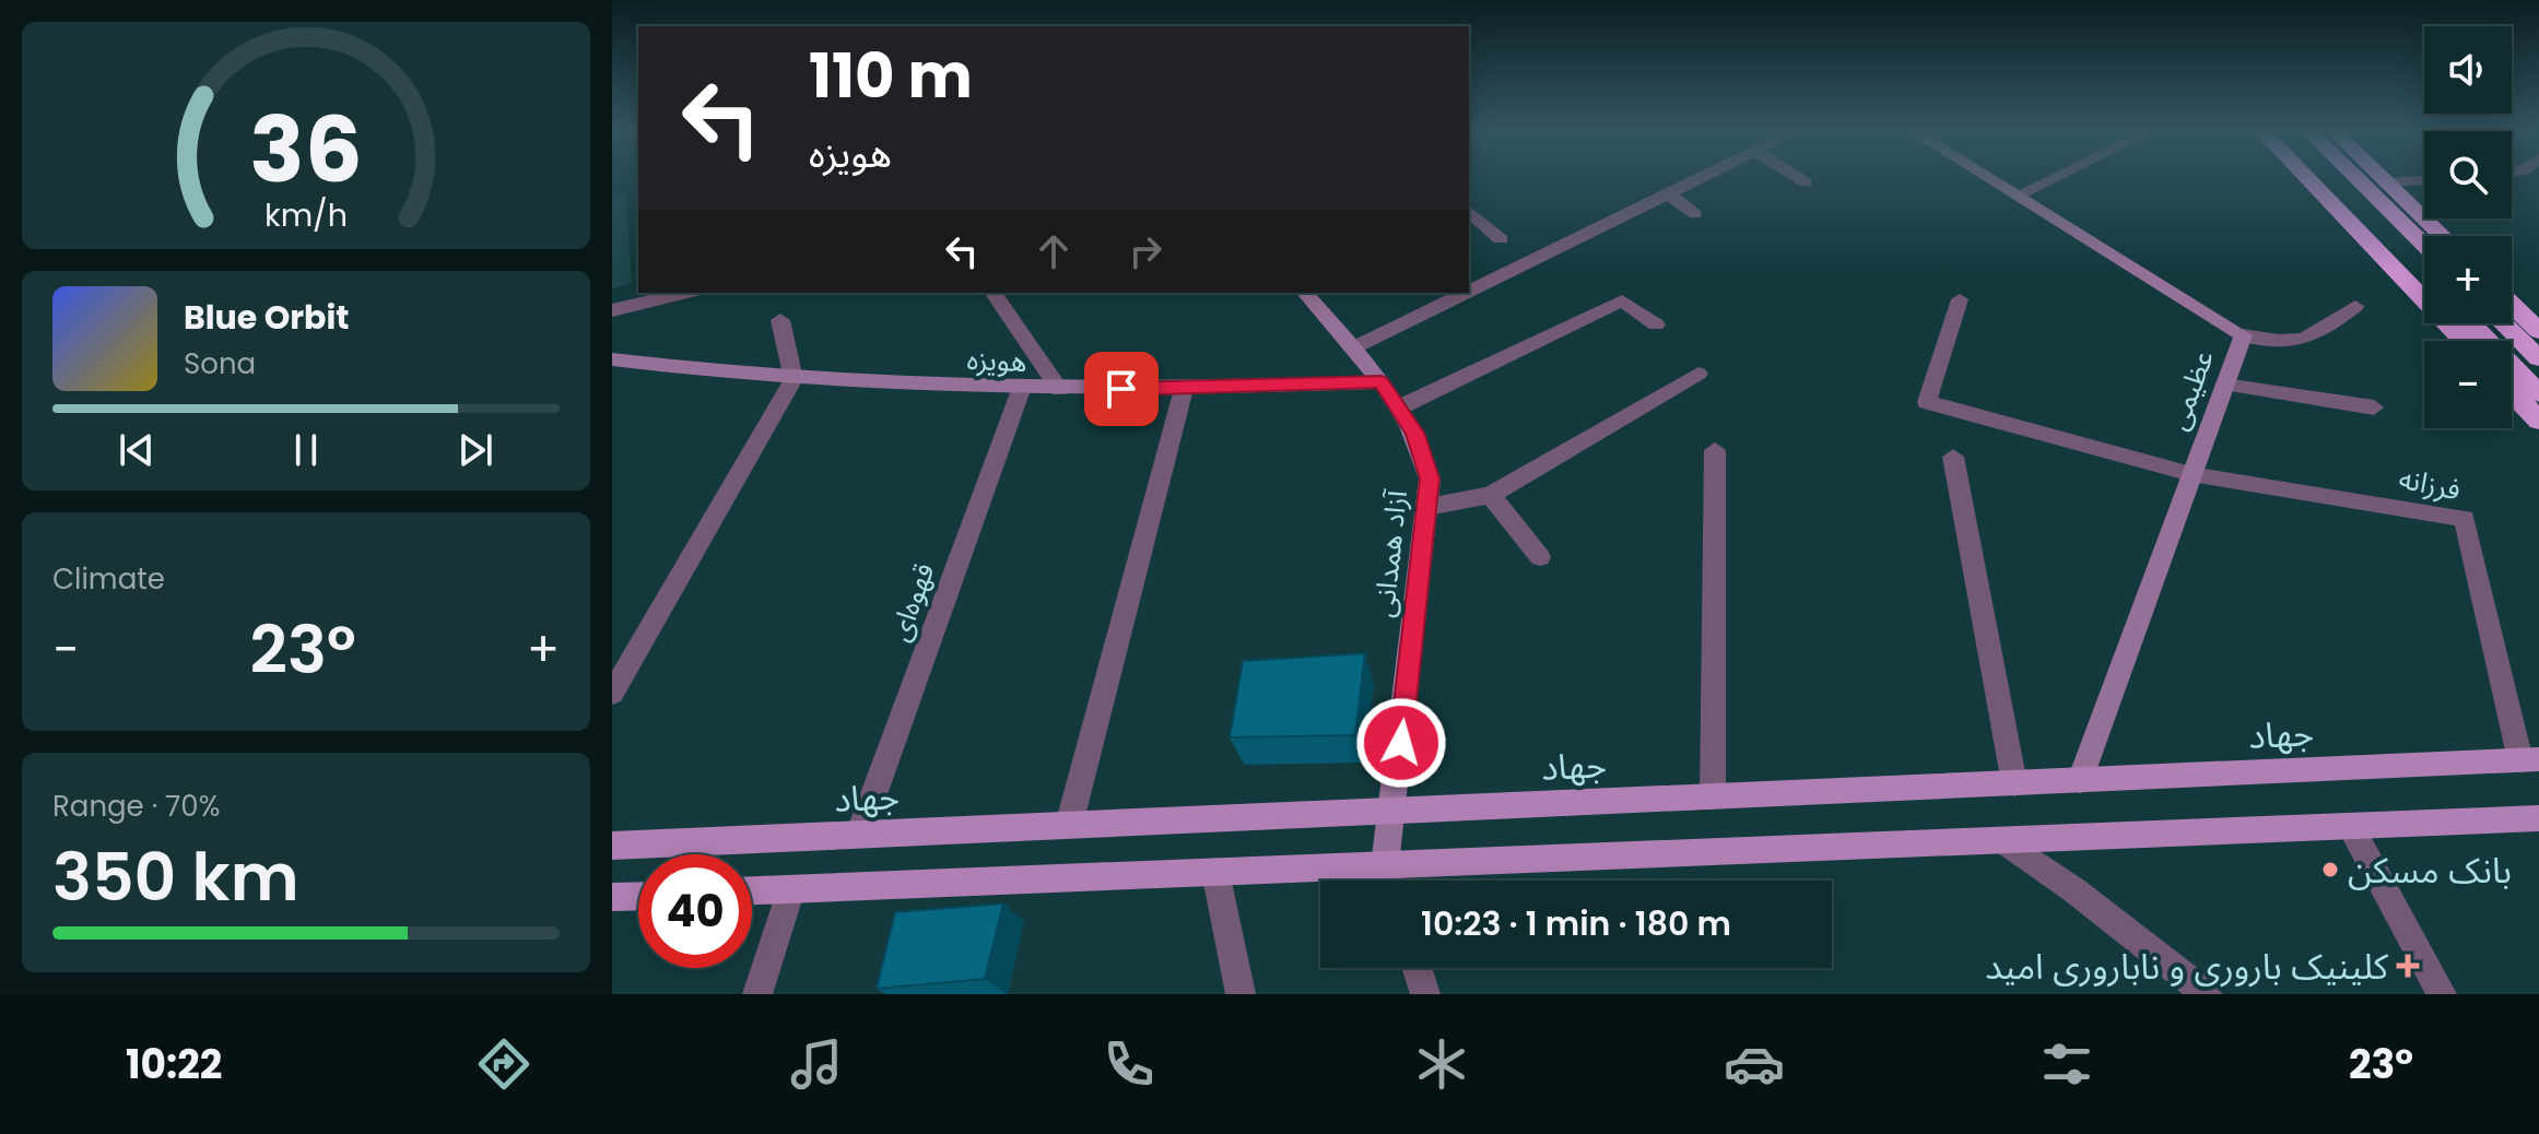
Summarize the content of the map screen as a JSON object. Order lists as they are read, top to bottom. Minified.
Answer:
{"streets":{"main road":["جهاد"],"street":["هویزه","عظیمی","فرزانه","آزاد همدانی","قهوه‌ای"]},"crossings":[["هویزه","آزاد همدانی"],["هویزه","قهوه‌ای"],["عظیمی","فرزانه"],["عظیمی","جهاد"],["فرزانه","جهاد"],["آزاد همدانی","جهاد"],["قهوه‌ای","جهاد"]],"places":{"other":["بانک مسکن"],"health":["کلینیک باروری و ناباروری امید"]},"page":{"map_buttons":["+","−"],"turn":["110 m","هویزه"],"song":["Blue Orbit","Sona"],"tile":["Climate",["Range · 70%","350 km"]],"heat":["−","23°","+"],"limit":"40","trip":"10:23 · 1 min · 180 m","tabs":["10:22","23°"],"gauge":["36","km/h"]}}
